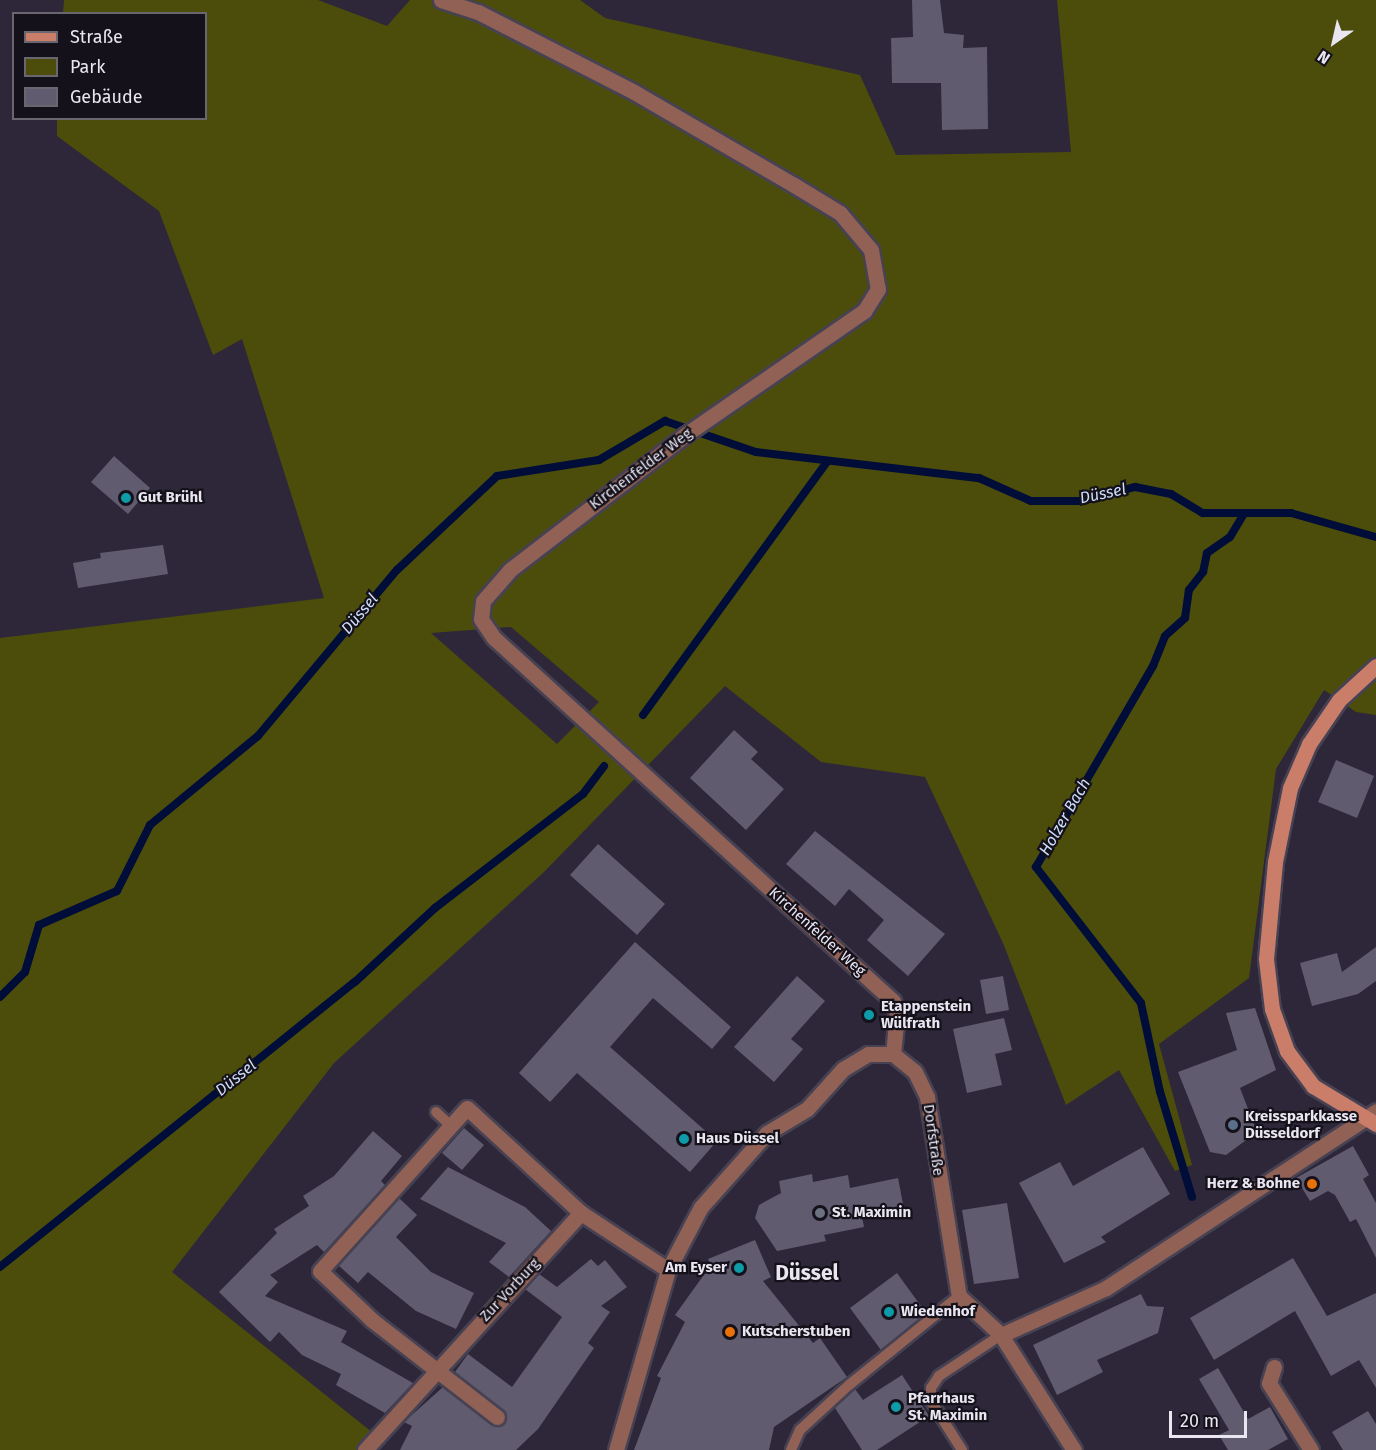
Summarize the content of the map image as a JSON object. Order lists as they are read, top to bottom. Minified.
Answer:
{"streets":{"street":["Kirchenfelder Weg","Dorfstraße","Zur Vorburg"]},"crossings":[["Kirchenfelder Weg","Dorfstraße"]],"districts":["Düssel"],"water":["Düssel","Holzer Bach"],"places":["Gut Brühl","Etappenstein Wülfrath","Kreissparkkasse Düsseldorf","Haus Düssel","Herz & Bohne","St. Maximin","Am Eyser","Wiedenhof","Kutscherstuben","Pfarrhaus St. Maximin"],"legend":["Straße","Park","Gebäude"],"scale_bar":"20 m","north":"bottom left"}
